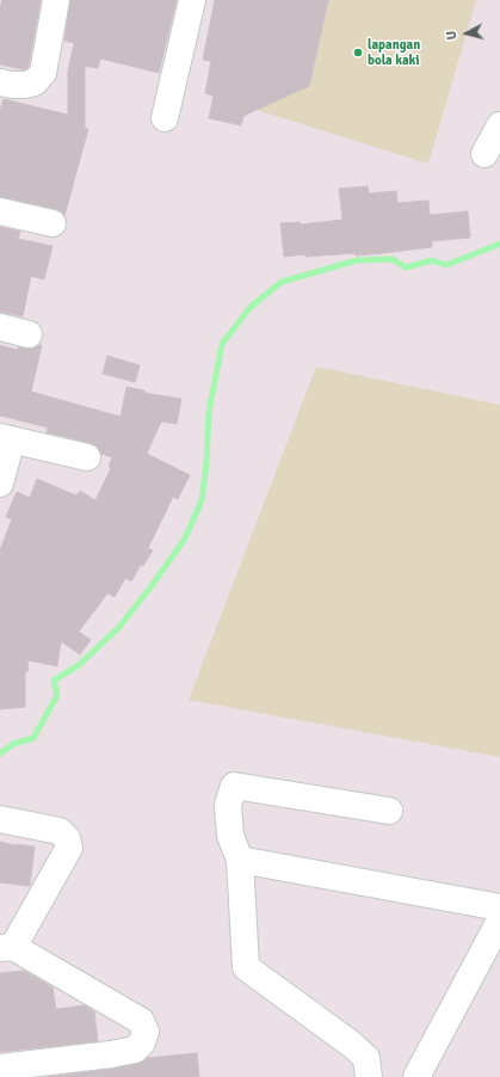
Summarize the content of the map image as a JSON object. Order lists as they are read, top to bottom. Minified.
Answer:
{"places":["lapangan bola kaki"],"north":"left"}
